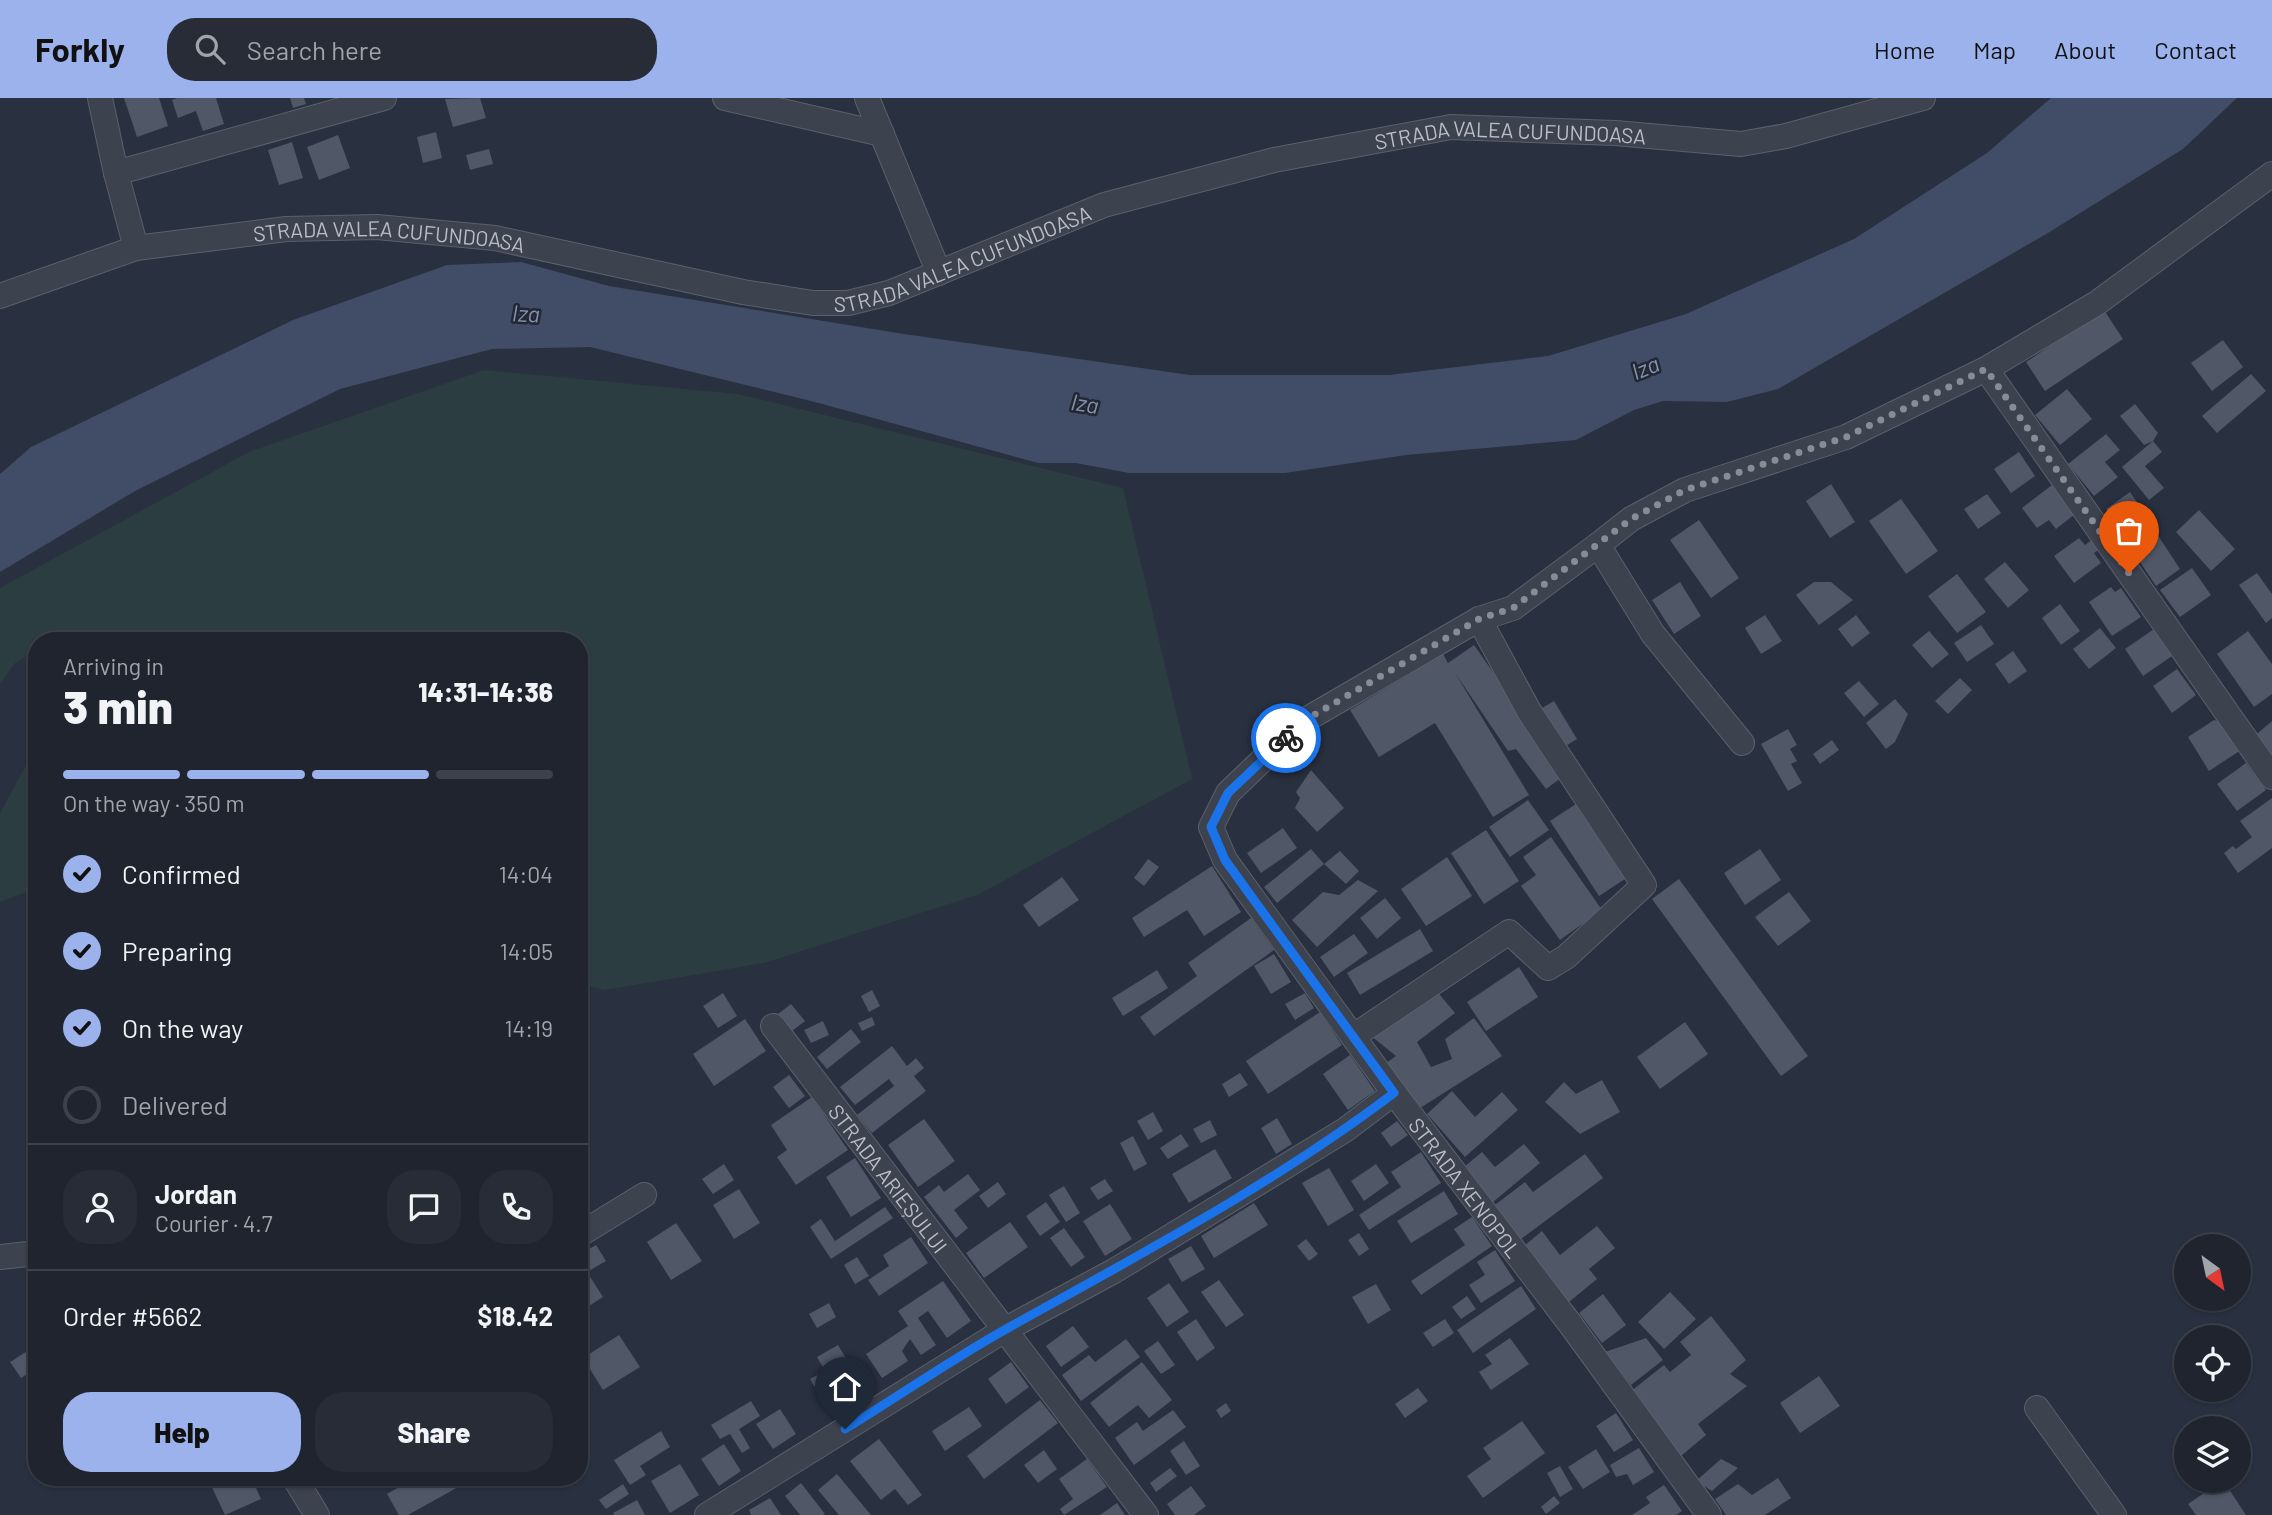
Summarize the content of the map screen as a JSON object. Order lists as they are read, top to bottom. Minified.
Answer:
{"streets":{"street":["STRADA VALEA CUFUNDOASA","STRADA ARIEȘULUI","STRADA XENOPOL"]},"water":["Iza"],"north":"bottom right","page":{"header":"Forkly","search":"Search here","nav":["Home","Map","About","Contact"],"heading":["3 min","Arriving in","14:31–14:36"],"panel":["Jordan","Courier · 4.7","Order #5662","$18.42"],"bar":"On the way · 350 m","list":[["Confirmed","14:04"],["Preparing","14:05"],["On the way","14:19"],"Delivered"],"buttons":["Help","Share"]}}
